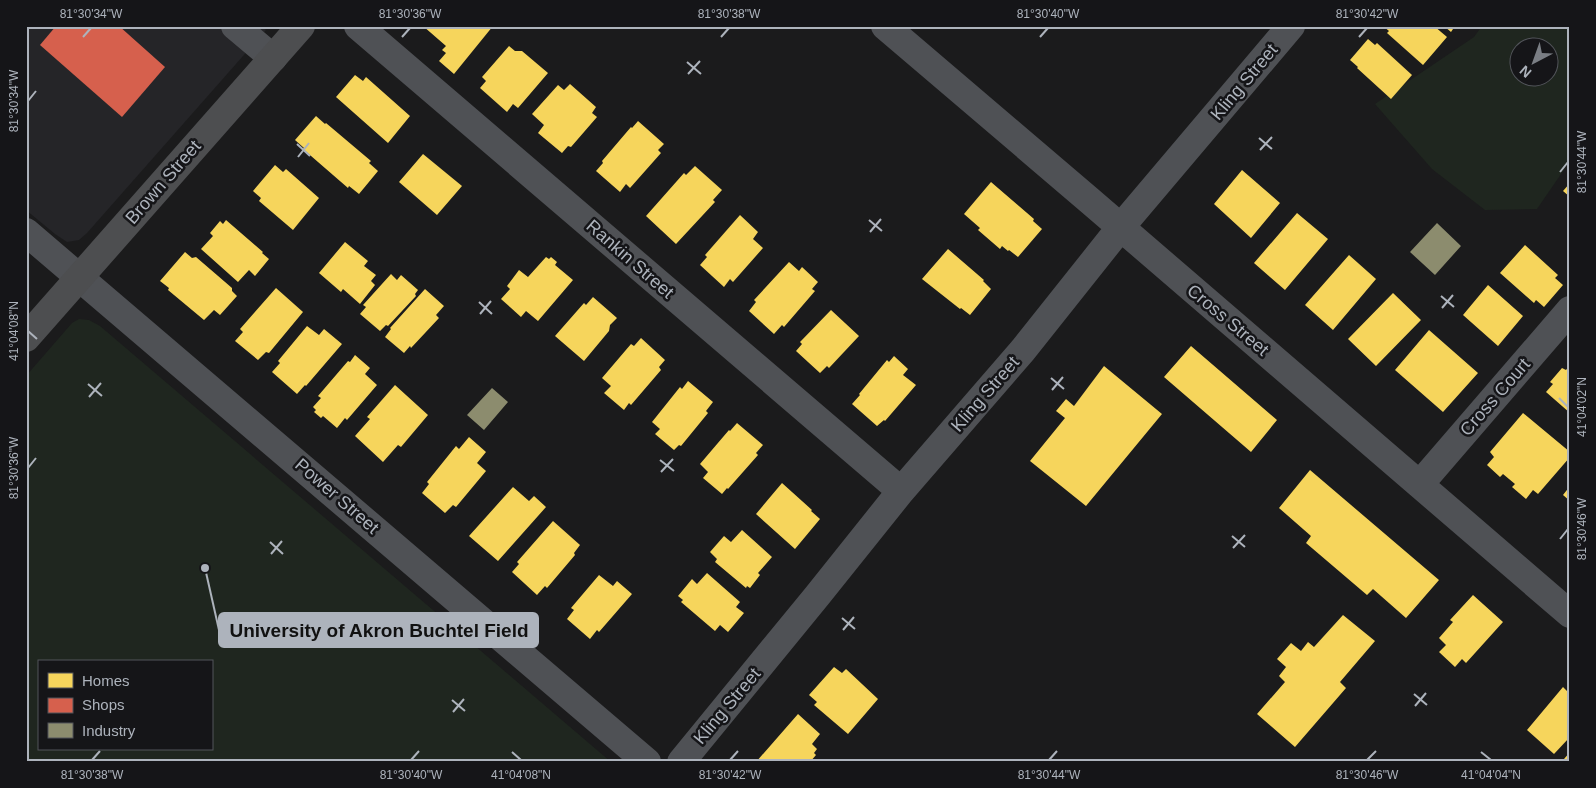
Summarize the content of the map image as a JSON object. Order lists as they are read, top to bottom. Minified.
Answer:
{"streets":{"main road":["Brown Street"],"street":["Kling Street","Rankin Street","Cross Street","Cross Court","Power Street"]},"crossings":[["Kling Street","Rankin Street"],["Kling Street","Cross Street"],["Brown Street","Power Street"],["Cross Street","Cross Court"]],"places":["University of Akron Buchtel Field"],"legend":["Homes","Shops","Industry"],"north":"bottom left","coordinates":["81°30'34\"W","81°30'36\"W","81°30'38\"W","81°30'40\"W","81°30'42\"W","81°30'44\"W","41°04'08\"N","41°04'02\"N","81°30'46\"W","41°04'04\"N"]}
